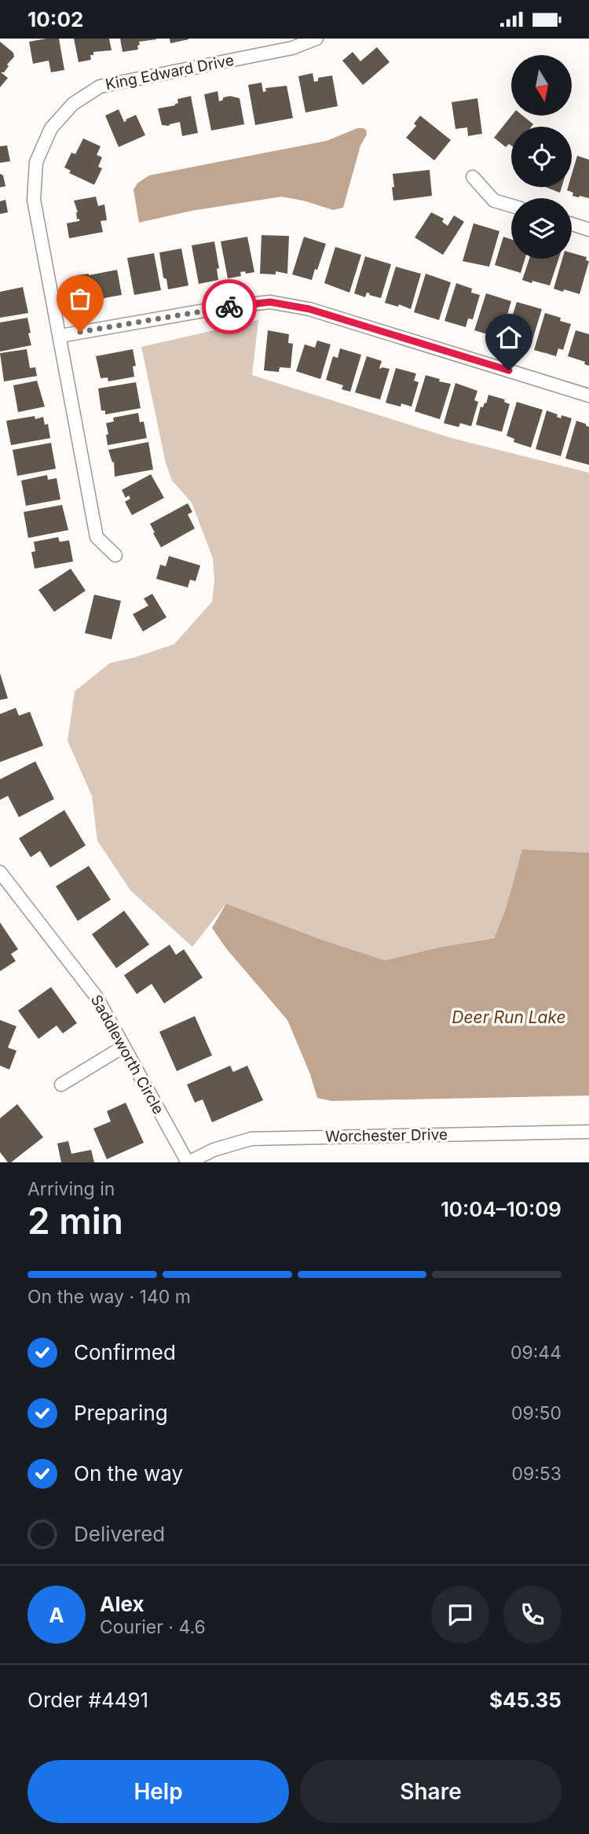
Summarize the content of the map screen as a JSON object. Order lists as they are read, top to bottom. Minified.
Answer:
{"streets":{"street":["King Edward Drive","Saddleworth Circle","Worchester Drive"]},"crossings":[["Saddleworth Circle","Worchester Drive"]],"water":["Deer Run Lake"],"north":"bottom","page":{"status":"10:02","heading":["2 min","Arriving in","10:04–10:09"],"panel":["Alex","Courier · 4.6","Order #4491","$45.35"],"bar":"On the way · 140 m","list":[["Confirmed","09:44"],["Preparing","09:50"],["On the way","09:53"],"Delivered"],"round":"A","buttons":["Help","Share"]}}
